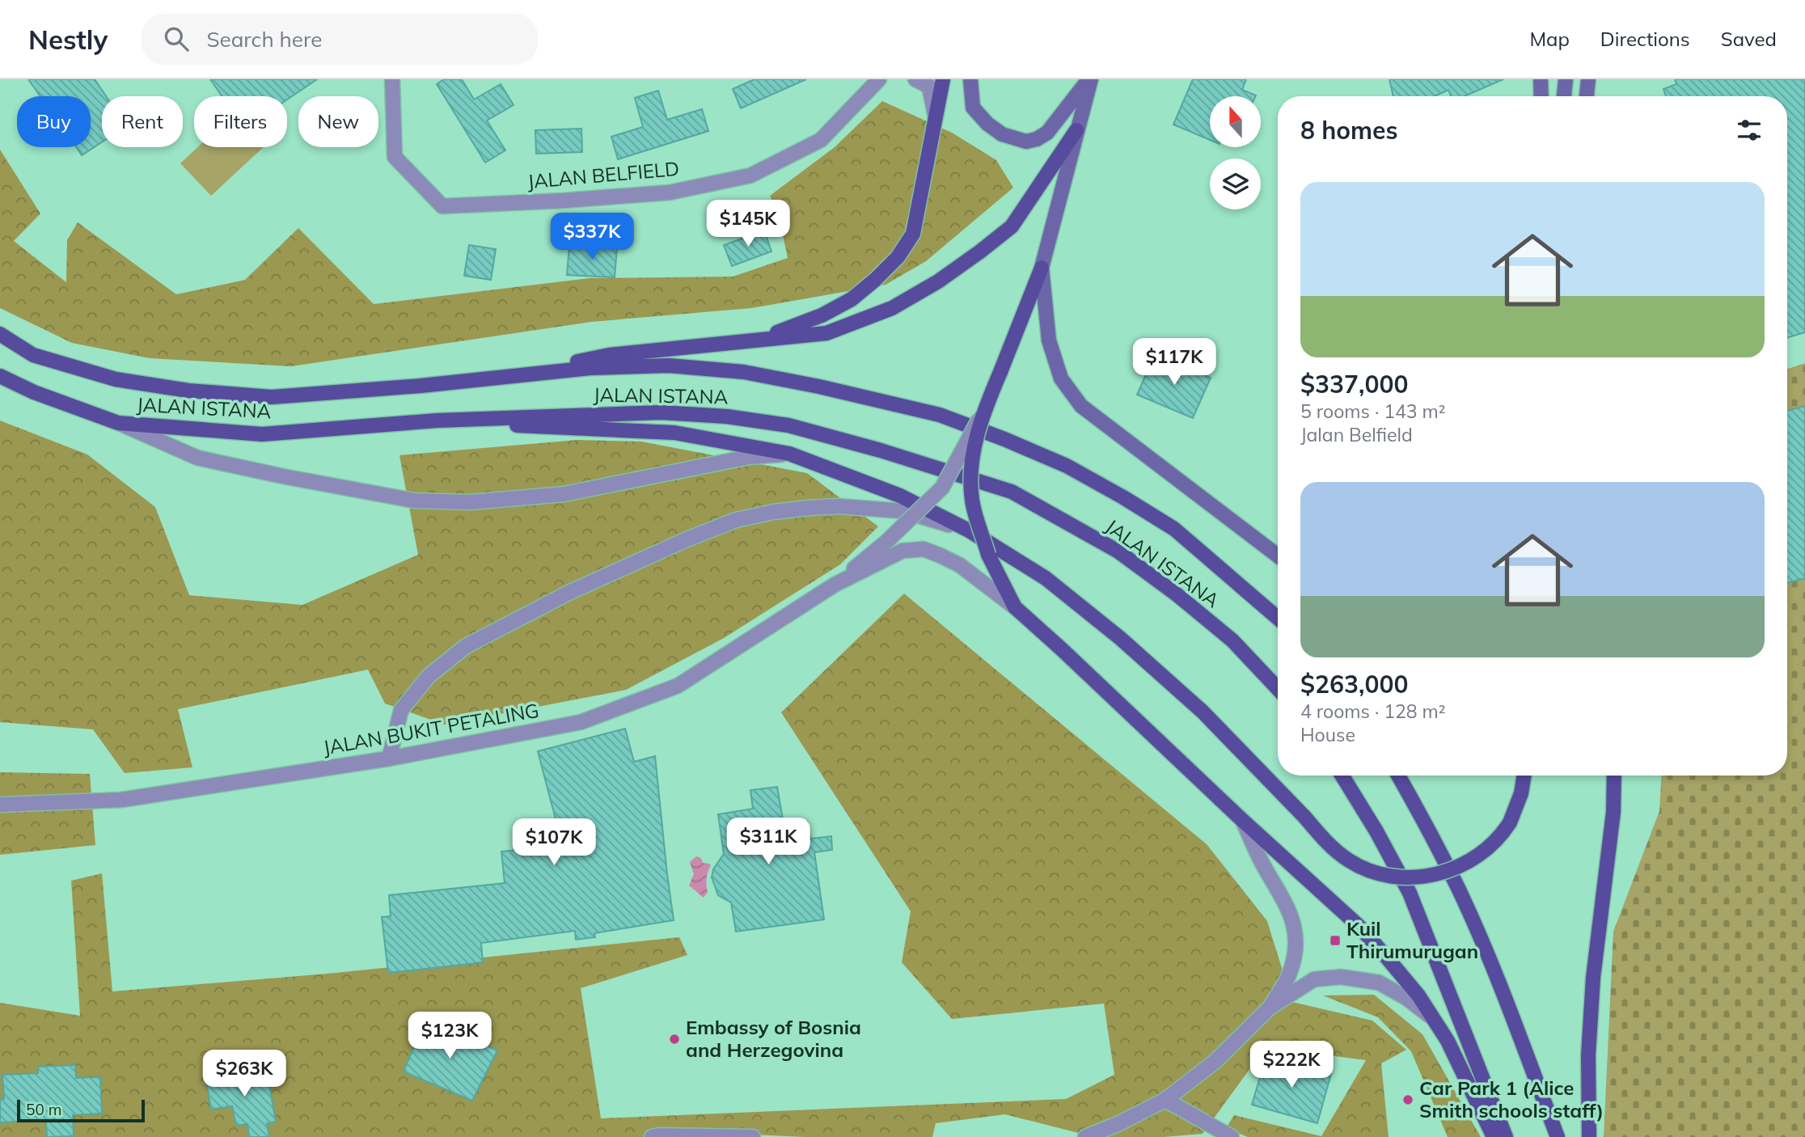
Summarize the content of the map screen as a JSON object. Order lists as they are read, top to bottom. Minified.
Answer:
{"streets":{"main road":["JALAN ISTANA"],"street":["JALAN BELFIELD","JALAN BUKIT PETALING"]},"places":{"transit":["Kuil Thirumurugan"],"other":["Embassy of Bosnia and Herzegovina","Car Park 1 (Alice Smith schools staff)"]},"scale_bar":"50 m","north":"top","page":{"header":"Nestly","search":"Search here","nav":["Map","Directions","Saved"],"chip":["Buy","Rent","Filters","New"],"heading":"8 homes","list":[{"name":"$337,000","note":"5 rooms · 143 m² · Jalan Belfield"},{"name":"$263,000","note":"4 rooms · 128 m² · House"}],"price":["$145K","$337K","$117K","$311K","$107K","$123K","$222K","$263K"],"scale":"50 m"}}
